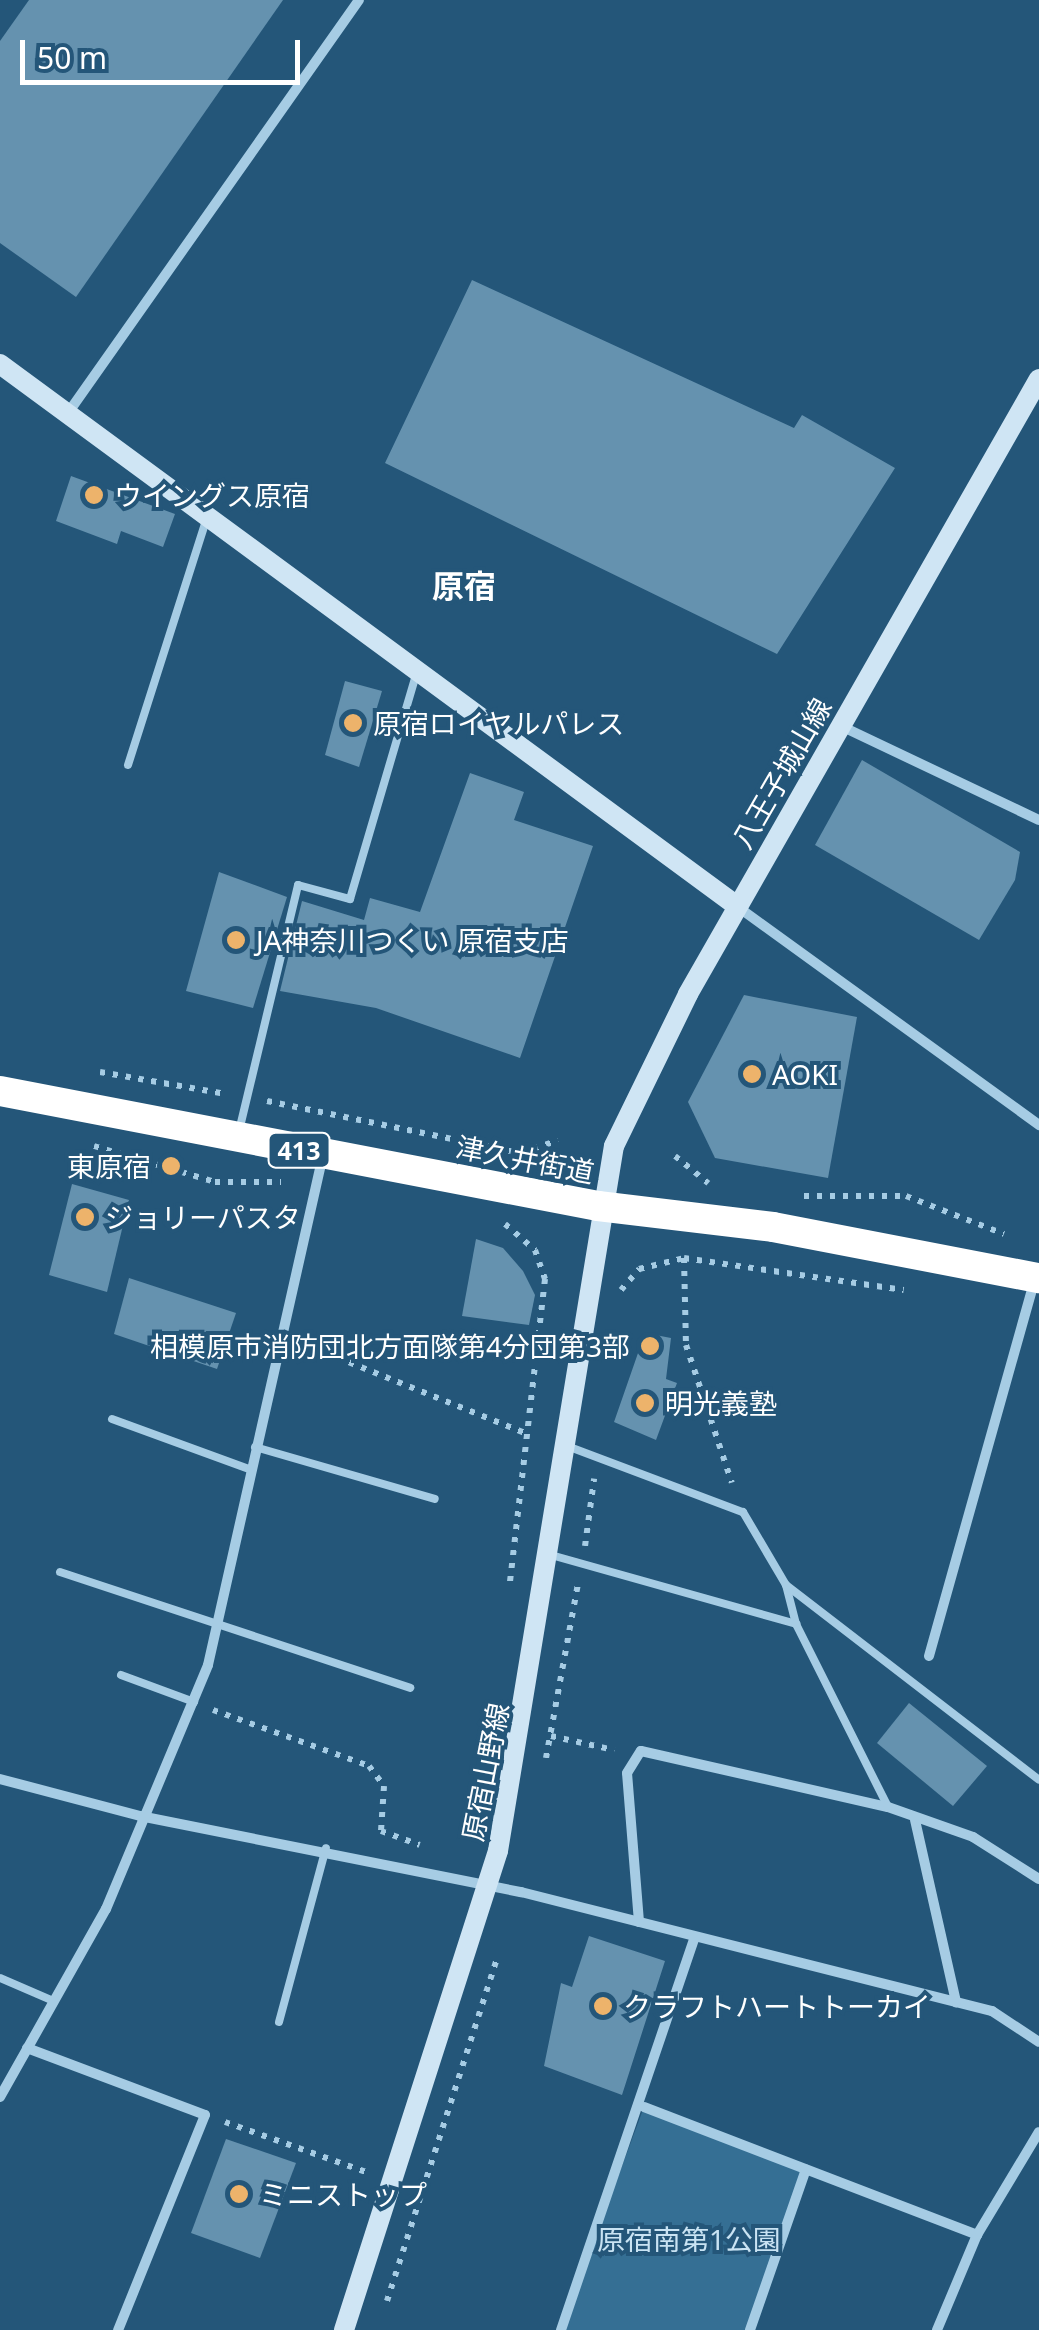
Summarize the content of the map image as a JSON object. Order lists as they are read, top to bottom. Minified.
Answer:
{"streets":{"highway":["413","津久井街道"],"street":["八王子城山線","原宿山野線"]},"crossings":[["八王子城山線","津久井街道"],["八王子城山線","原宿山野線"],["津久井街道","原宿山野線"]],"districts":["原宿"],"parks":["原宿南第1公園"],"places":["ウイングス原宿","原宿ロイヤルパレス","JA神奈川つくい 原宿支店","AOKI","東原宿","ジョリーパスタ","相模原市消防団北方面隊第4分団第3部","明光義塾","クラフトハートトーカイ","ミニストップ"],"scale_bar":"50 m"}
